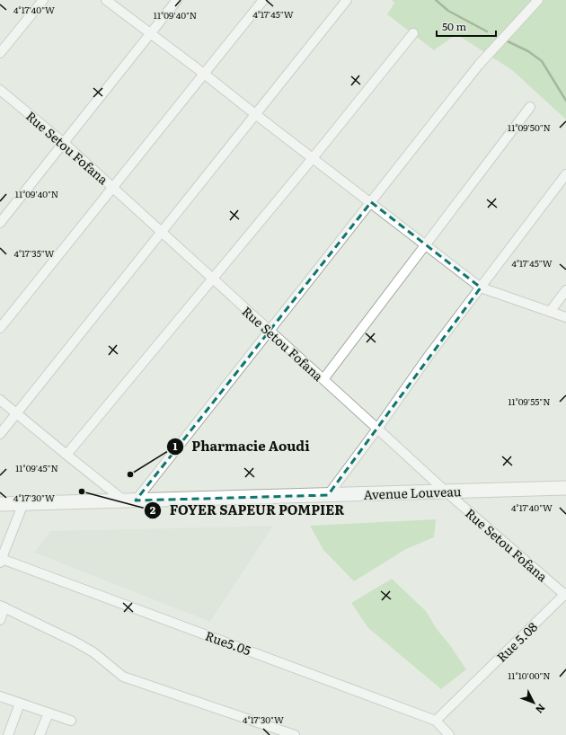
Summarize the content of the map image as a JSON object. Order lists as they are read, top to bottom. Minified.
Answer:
{"streets":{"main road":["Avenue Louveau"],"street":["Rue Setou Fofana","Rue 5.08","Rue5.05"]},"crossings":[["Rue Setou Fofana","Avenue Louveau"],["Rue Setou Fofana","Rue 5.08"],["Rue 5.08","Rue5.05"]],"places":["Pharmacie Aoudi","FOYER SAPEUR POMPIER"],"scale_bar":"50 m","north":"bottom right","coordinates":["4°17'40\"W","4°17'45\"W","11°09'40\"N","11°09'50\"N","4°17'35\"W","11°09'55\"N","11°09'45\"N","4°17'30\"W","11°10'00\"N"]}
